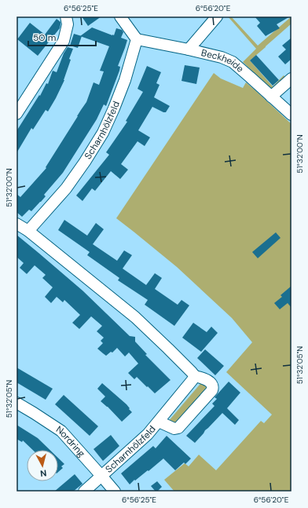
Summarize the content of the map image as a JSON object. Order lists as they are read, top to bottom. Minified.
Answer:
{"streets":{"street":["Beckheide","Scharnhölzfeld","Nordring"]},"crossings":[["Beckheide","Scharnhölzfeld"],["Scharnhölzfeld","Nordring"]],"scale_bar":"50 m","north":"bottom","coordinates":["6°56'25\"E","6°56'20\"E","51°32'00\"N","51°32'05\"N"]}
